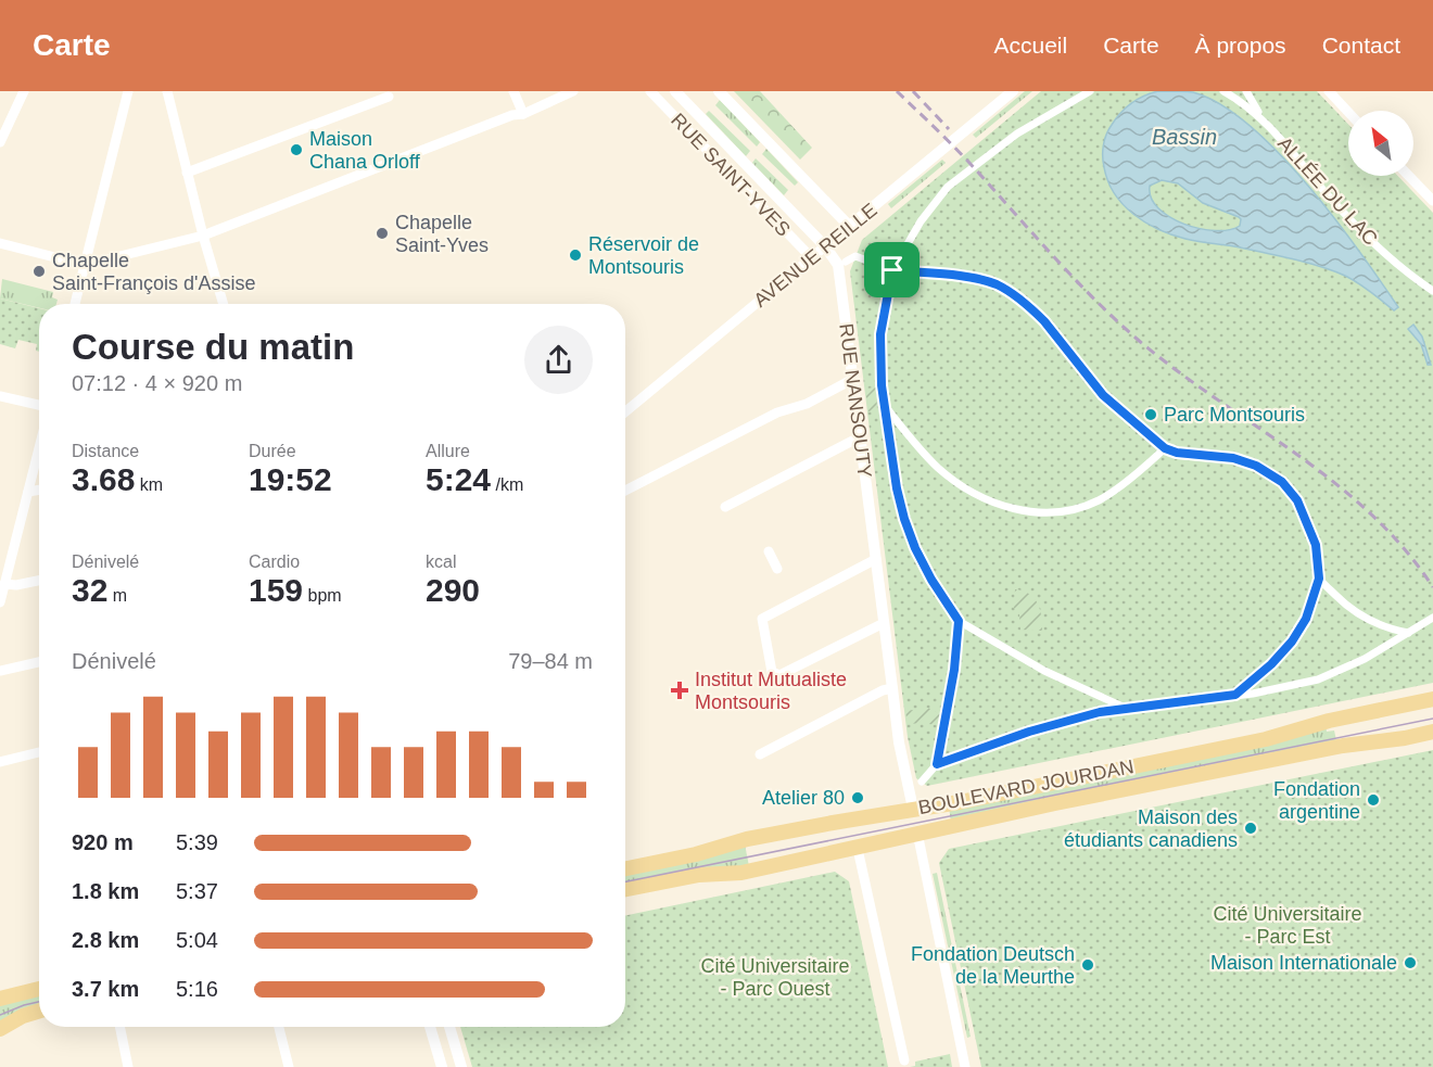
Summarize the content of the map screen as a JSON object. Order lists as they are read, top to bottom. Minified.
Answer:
{"streets":{"main road":["BOULEVARD JOURDAN"],"street":["RUE SAINT-YVES","ALLÉE DU LAC","AVENUE REILLE","RUE NANSOUTY"]},"crossings":[["RUE SAINT-YVES","AVENUE REILLE"],["AVENUE REILLE","RUE NANSOUTY"],["RUE NANSOUTY","BOULEVARD JOURDAN"]],"water":["Bassin"],"parks":["Cité Universitaire - Parc Est","Cité Universitaire - Parc Ouest"],"places":{"other":["Maison Chana Orloff","Chapelle Saint-Yves","Réservoir de Montsouris","Chapelle Saint-François d'Assise","Parc Montsouris","Atelier 80","Fondation argentine","Maison des étudiants canadiens","Maison Internationale","Fondation Deutsch de la Meurthe"],"health":["Institut Mutualiste Montsouris"]},"north":"top left","page":{"header":"Carte","nav":["Accueil","Carte","À propos","Contact"],"heading":["Course du matin","07:12 · 4 × 920 m"],"stats":[["Distance","3.68 km"],["Durée","19:52"],["Allure","5:24 /km"],["Dénivelé","32 m"],["Cardio","159 bpm"],["kcal","290"]],"chart":["Dénivelé","79–84 m"],"list":[{"name":"920 m","note":"5:39"},{"name":"1.8 km","note":"5:37"},{"name":"2.8 km","note":"5:04"},{"name":"3.7 km","note":"5:16"}]}}
